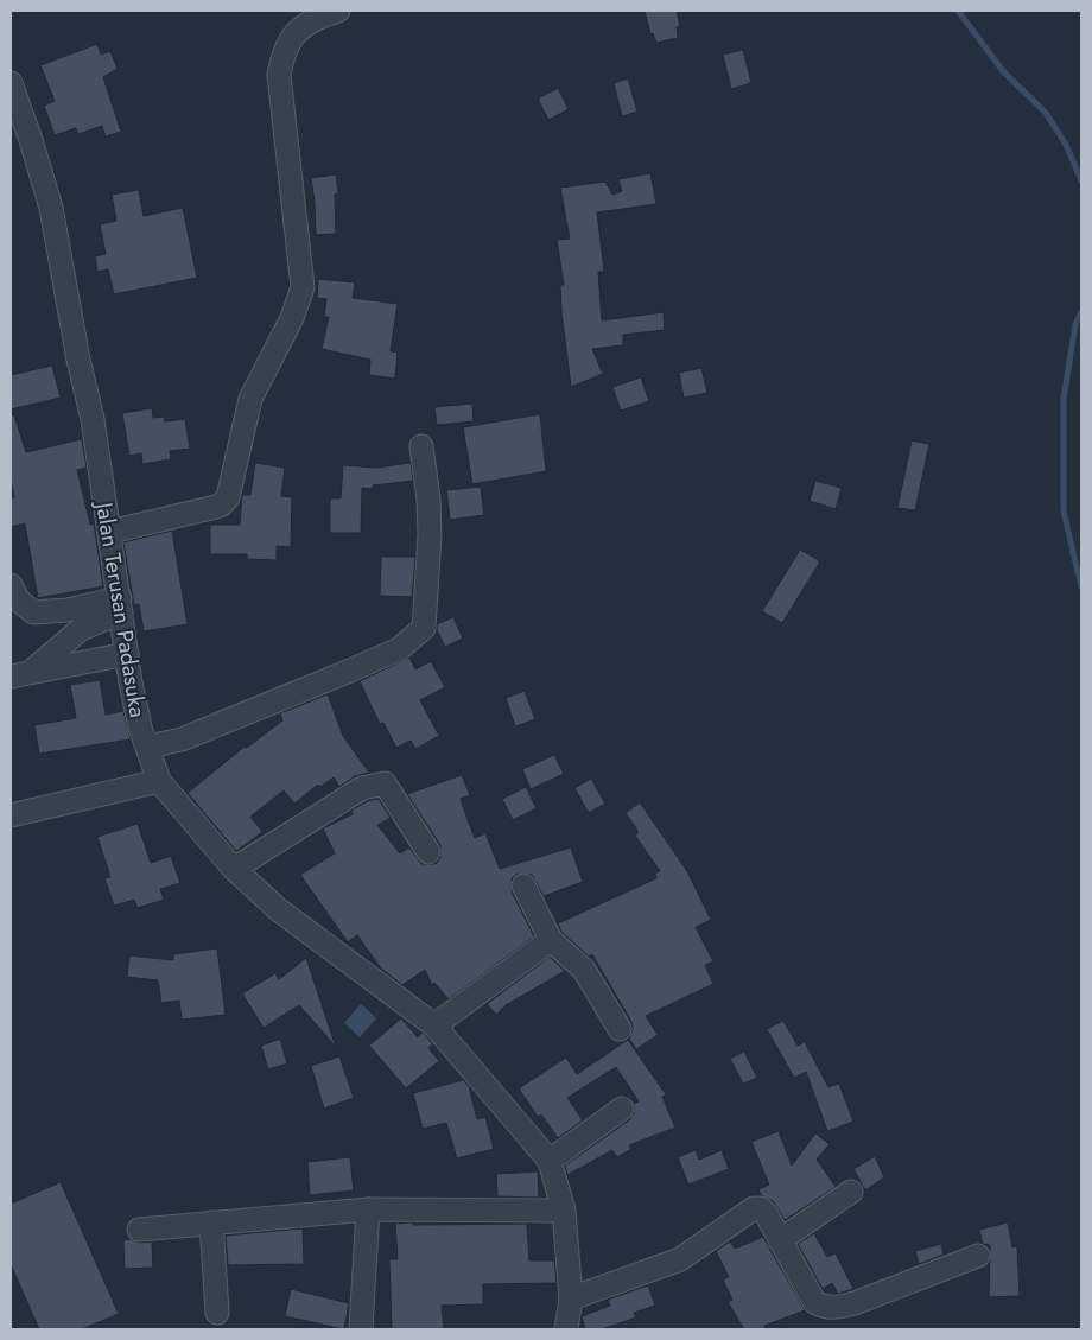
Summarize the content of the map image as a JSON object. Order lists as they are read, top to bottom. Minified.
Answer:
{"streets":{"street":["Jalan Terusan Padasuka"]}}
